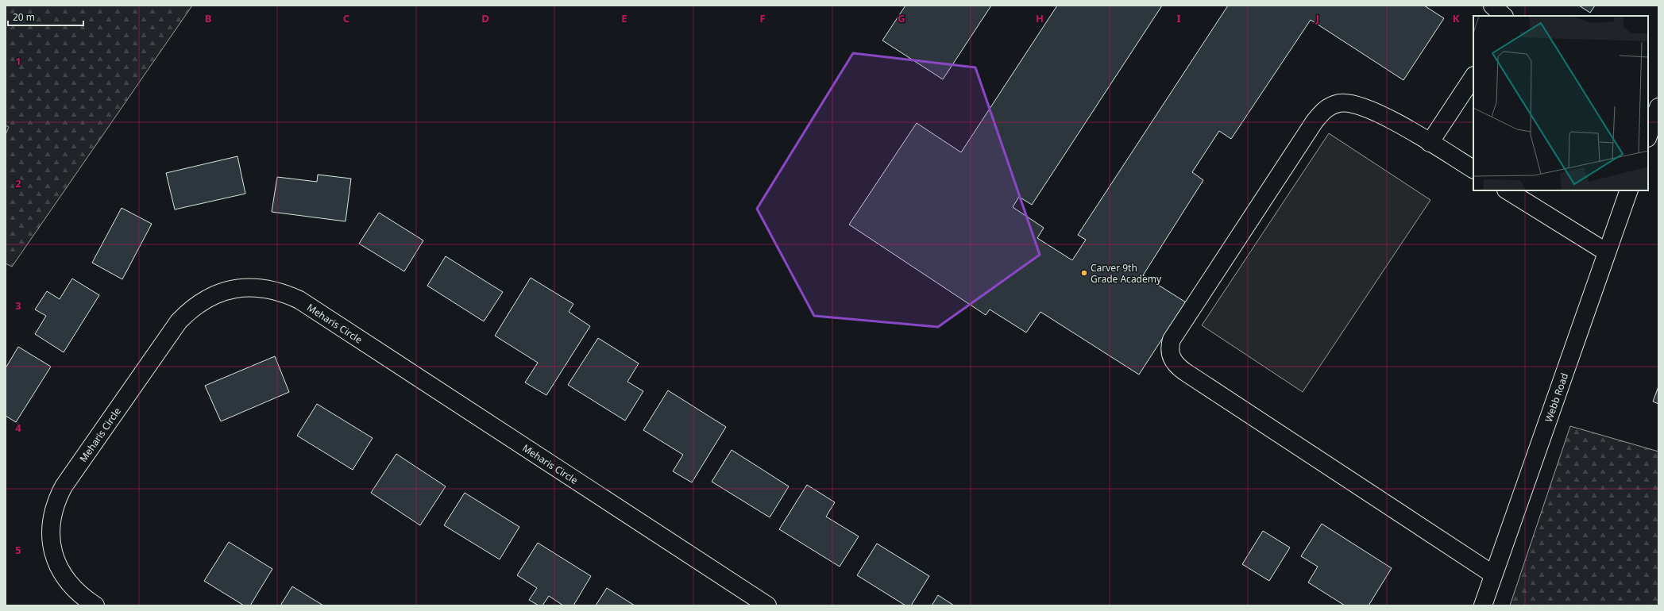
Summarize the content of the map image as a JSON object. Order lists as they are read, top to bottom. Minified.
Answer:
{"streets":{"street":["Meharis Circle","Webb Road"]},"places":["Carver 9th Grade Academy"],"scale_bar":"20 m","grid":{"columns":["B","C","D","E","F","G","H","I","J","K"],"rows":["1","2","3","4","5"]}}
